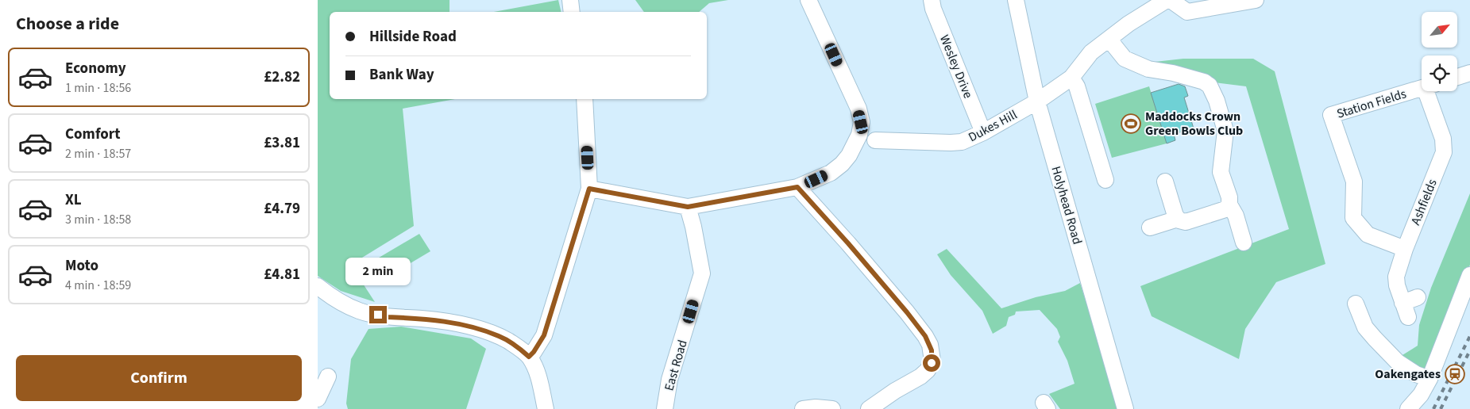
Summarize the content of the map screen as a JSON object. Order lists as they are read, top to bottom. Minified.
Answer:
{"streets":{"street":["Wesley Drive","Station Fields","Dukes Hill","Ashfields","Holyhead Road","East Road"]},"crossings":[["Wesley Drive","Dukes Hill"],["Station Fields","Ashfields"],["Dukes Hill","Holyhead Road"]],"places":{"sports":["Maddocks Crown Green Bowls Club"],"station":["Oakengates"]},"north":"top right","page":{"heading":"Choose a ride","banner":["Hillside Road","Bank Way"],"list":[{"name":"Economy","note":"1 min · 18:56","value":"£2.82"},{"name":"Comfort","note":"2 min · 18:57","value":"£3.81"},{"name":"XL","note":"3 min · 18:58","value":"£4.79"},{"name":"Moto","note":"4 min · 18:59","value":"£4.81"}],"bubble":"2 min","buttons":"Confirm"}}
